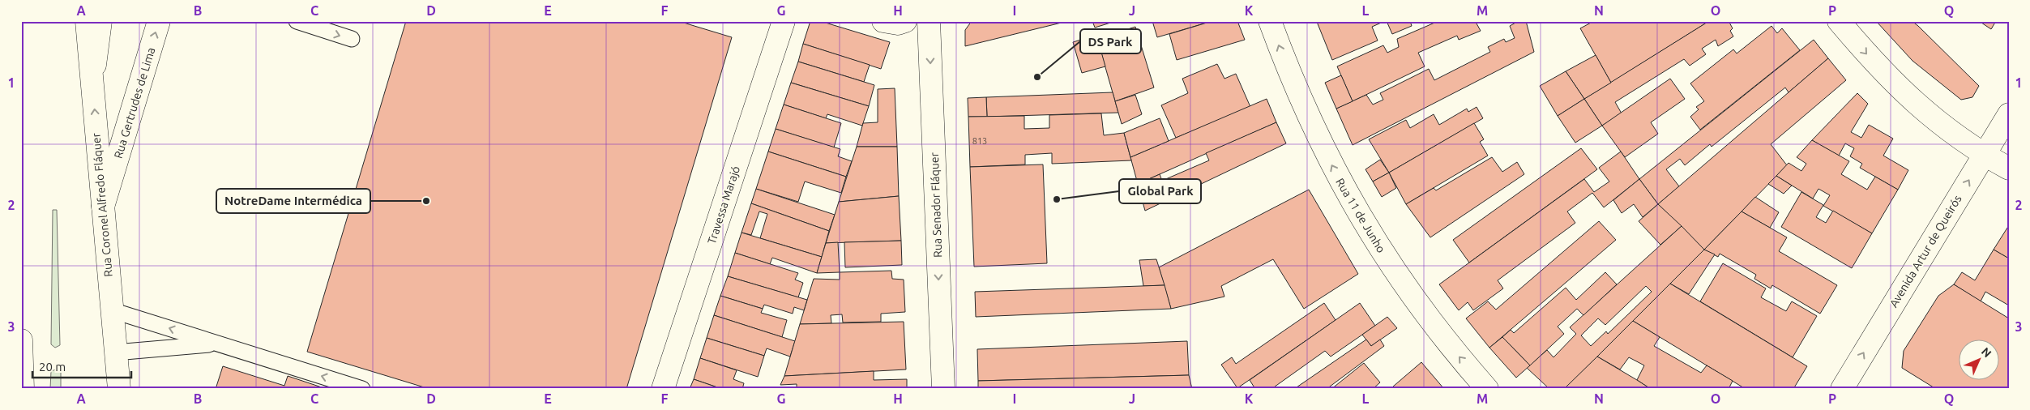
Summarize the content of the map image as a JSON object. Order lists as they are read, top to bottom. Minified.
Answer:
{"streets":{"main road":["Rua Gertrudes de Lima","Rua Coronel Alfredo Fláquer","Travessa Marajó","Rua Senador Fláquer","Rua 11 de Junho","Avenida Artur de Queirós"]},"crossings":[["Rua Gertrudes de Lima","Rua Coronel Alfredo Fláquer"]],"one_way":["Rua Senador Fláquer","Rua 11 de Junho","Avenida Artur de Queirós"],"places":["DS Park","Global Park","NotreDame Intermédica"],"house_numbers":["813"],"scale_bar":"20 m","north":"top right","grid":{"columns":["A","B","C","D","E","F","G","H","I","J","K","L","M","N","O","P","Q"],"rows":["1","2","3"]}}
